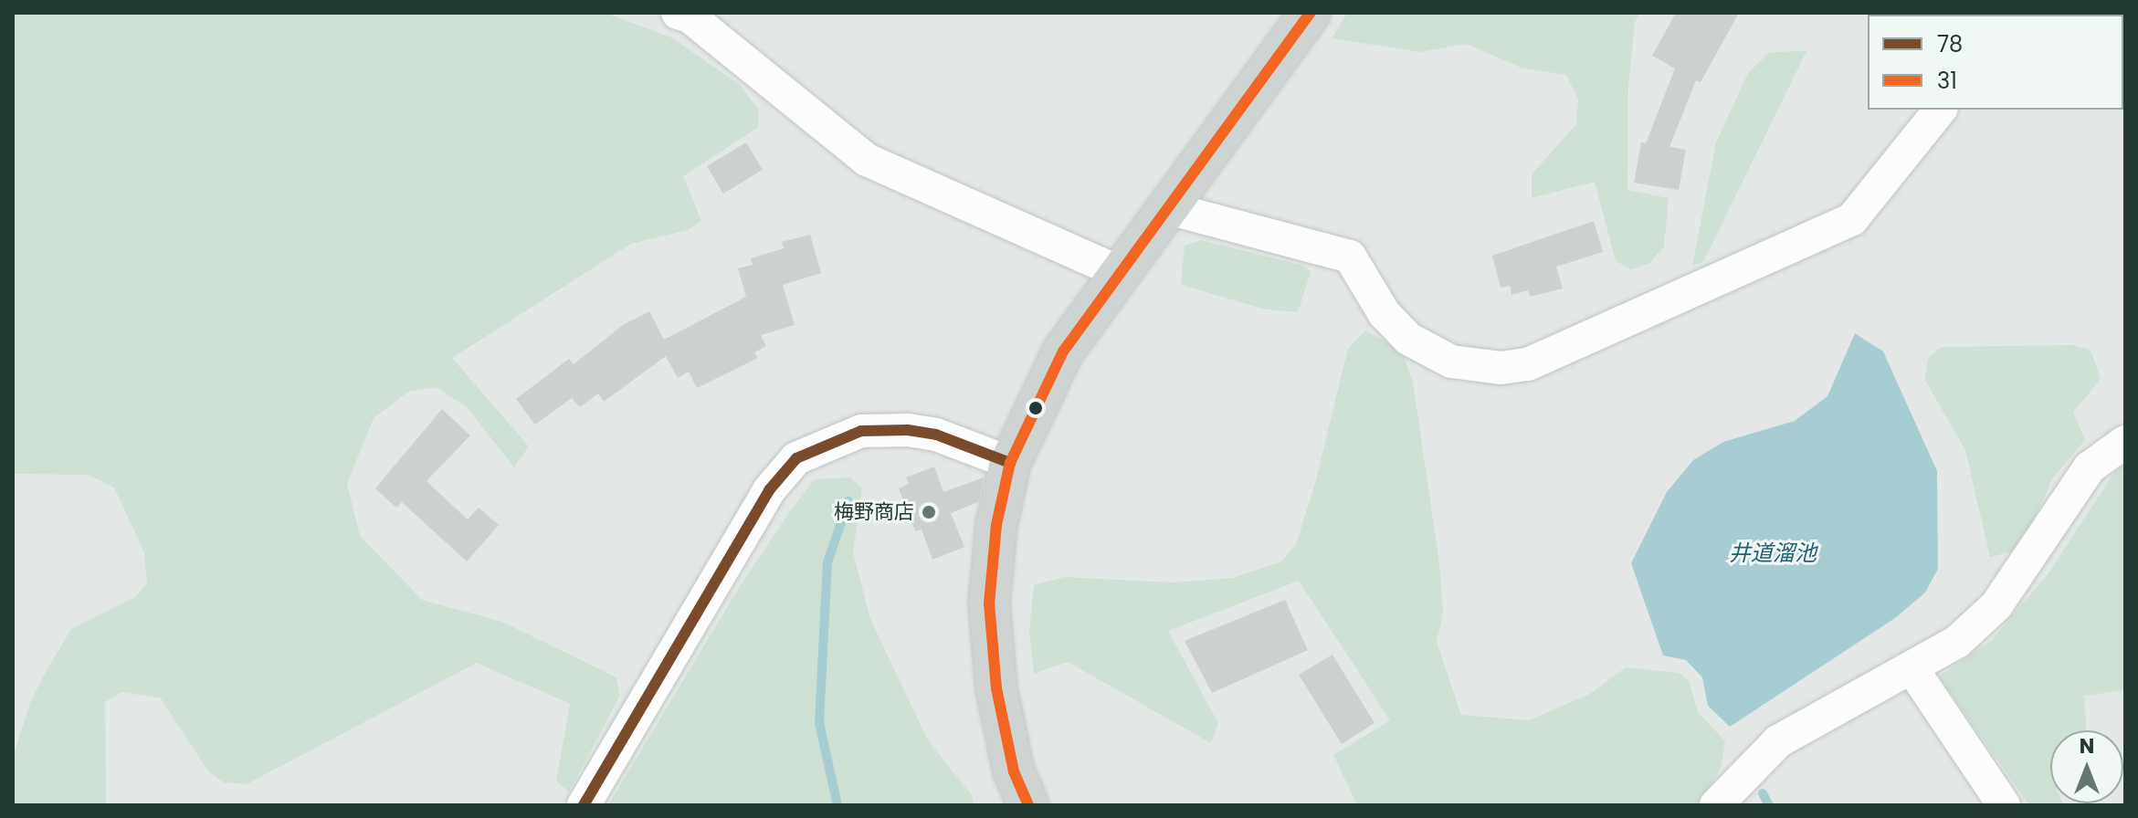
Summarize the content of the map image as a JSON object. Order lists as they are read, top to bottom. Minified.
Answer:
{"water":["井道溜池"],"places":["梅野商店"],"lines":["transit line 31","transit line 78"],"legend":["78","31"],"north":"top"}
